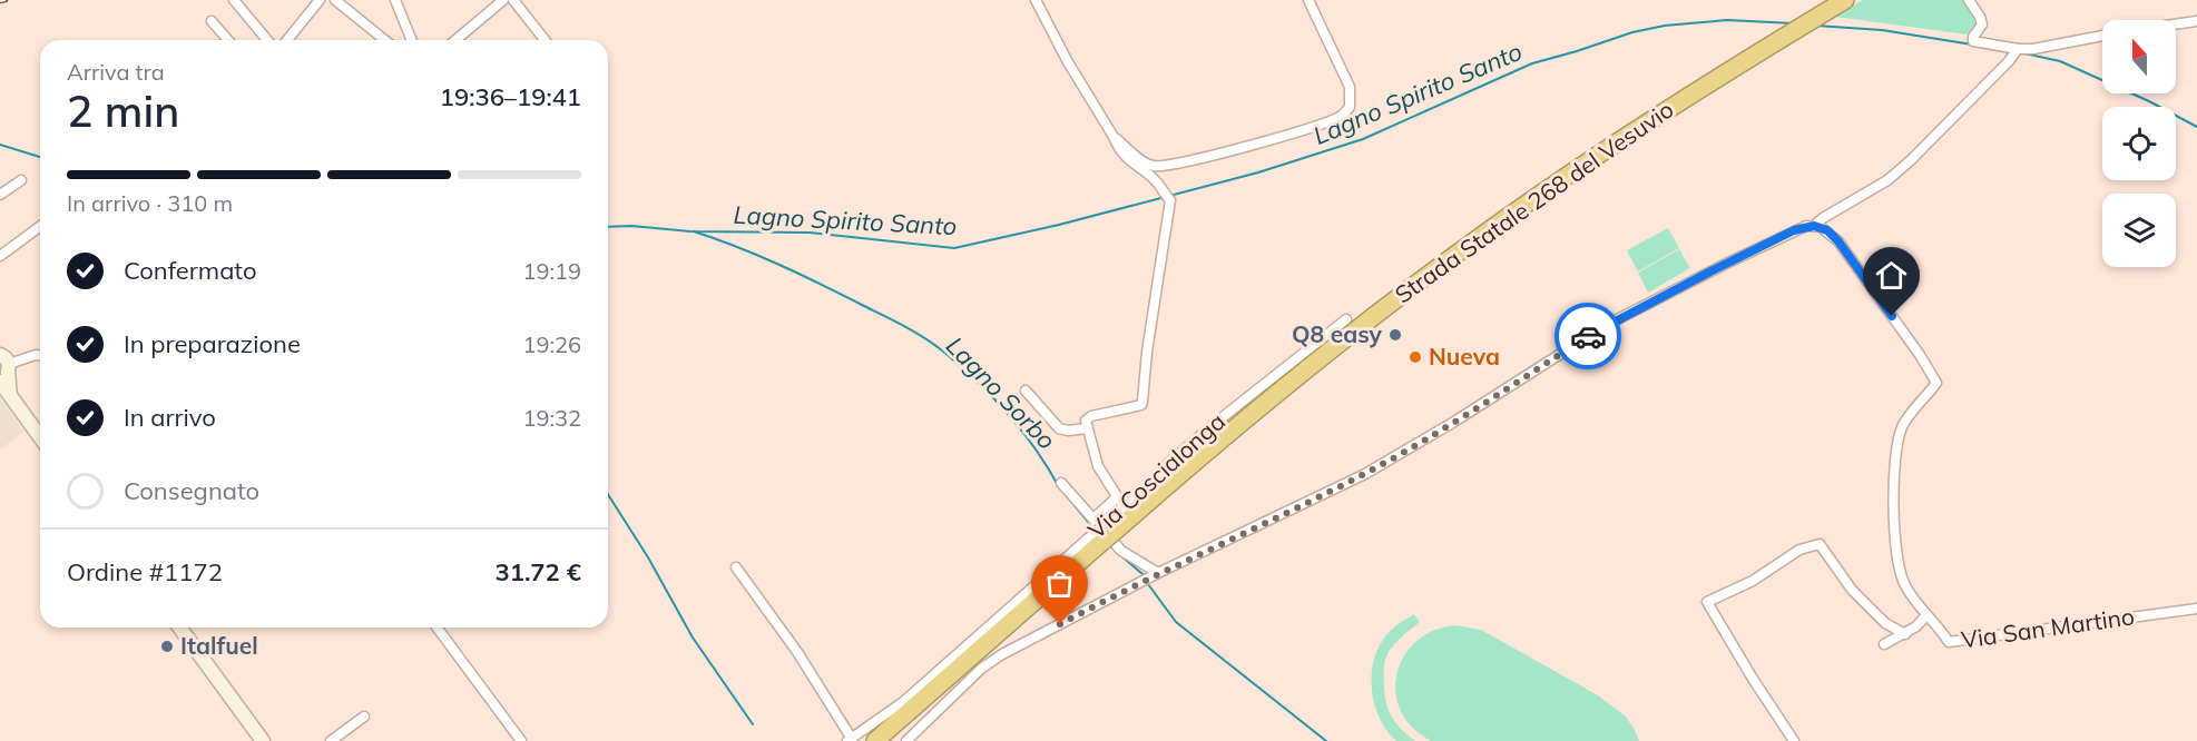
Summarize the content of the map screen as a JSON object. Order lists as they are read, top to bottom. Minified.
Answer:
{"streets":{"highway":["Strada Statale 268 del Vesuvio"],"street":["Via Coscialonga","Via San Martino"]},"crossings":[["Strada Statale 268 del Vesuvio","Via Coscialonga"]],"water":["Lagno Spirito Santo","Lagno Sorbo"],"places":["Q8 easy","Nueva","Italfuel"],"north":"top","page":{"heading":["2 min","Arriva tra","19:36–19:41"],"panel":["Ordine #1172","31.72 €"],"bar":"In arrivo · 310 m","list":[["Confermato","19:19"],["In preparazione","19:26"],["In arrivo","19:32"],"Consegnato"]}}
